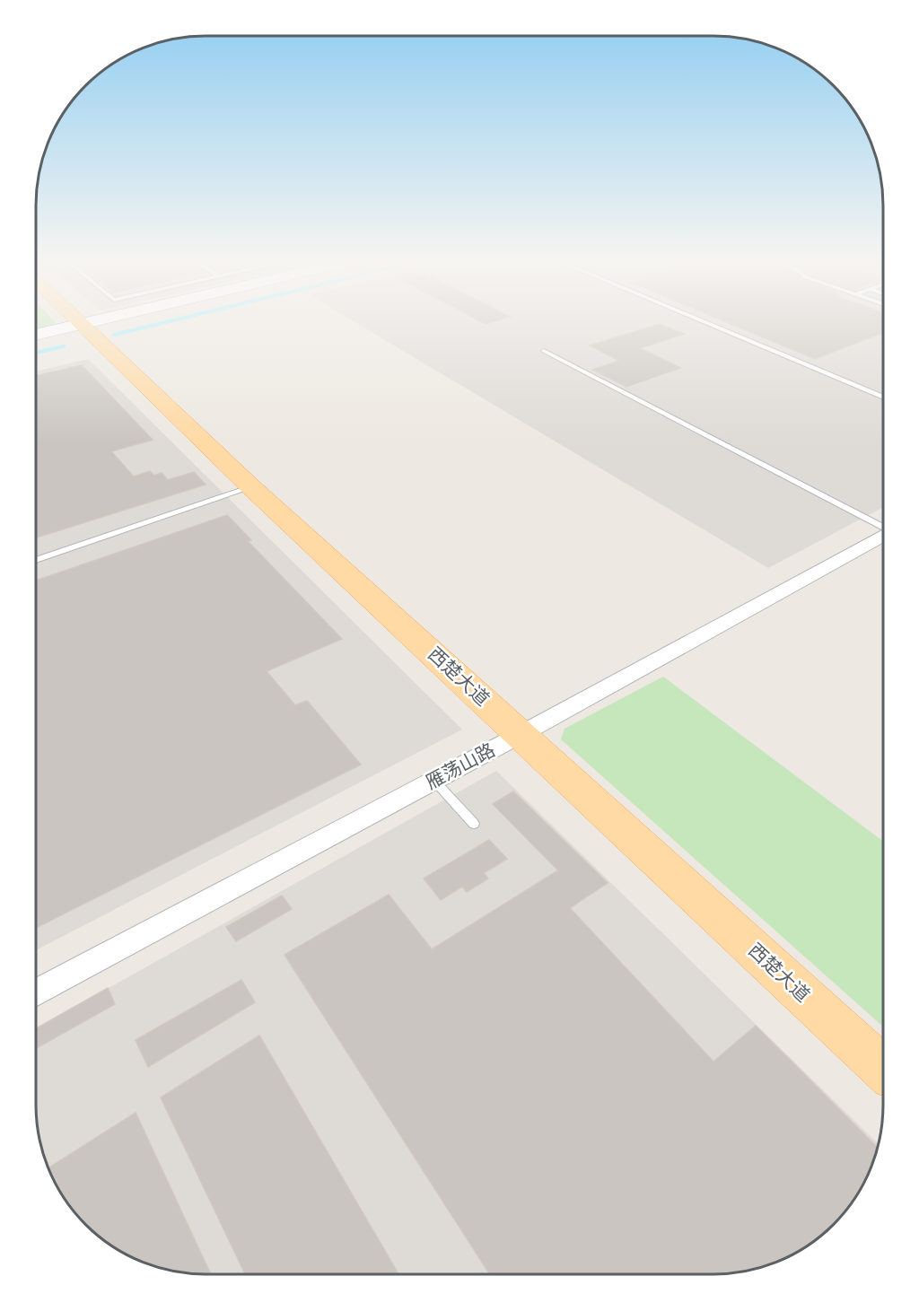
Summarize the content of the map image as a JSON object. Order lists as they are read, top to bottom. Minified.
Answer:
{"streets":{"main road":["西楚大道"],"street":["雁荡山路"]},"crossings":[["西楚大道","雁荡山路"]]}
